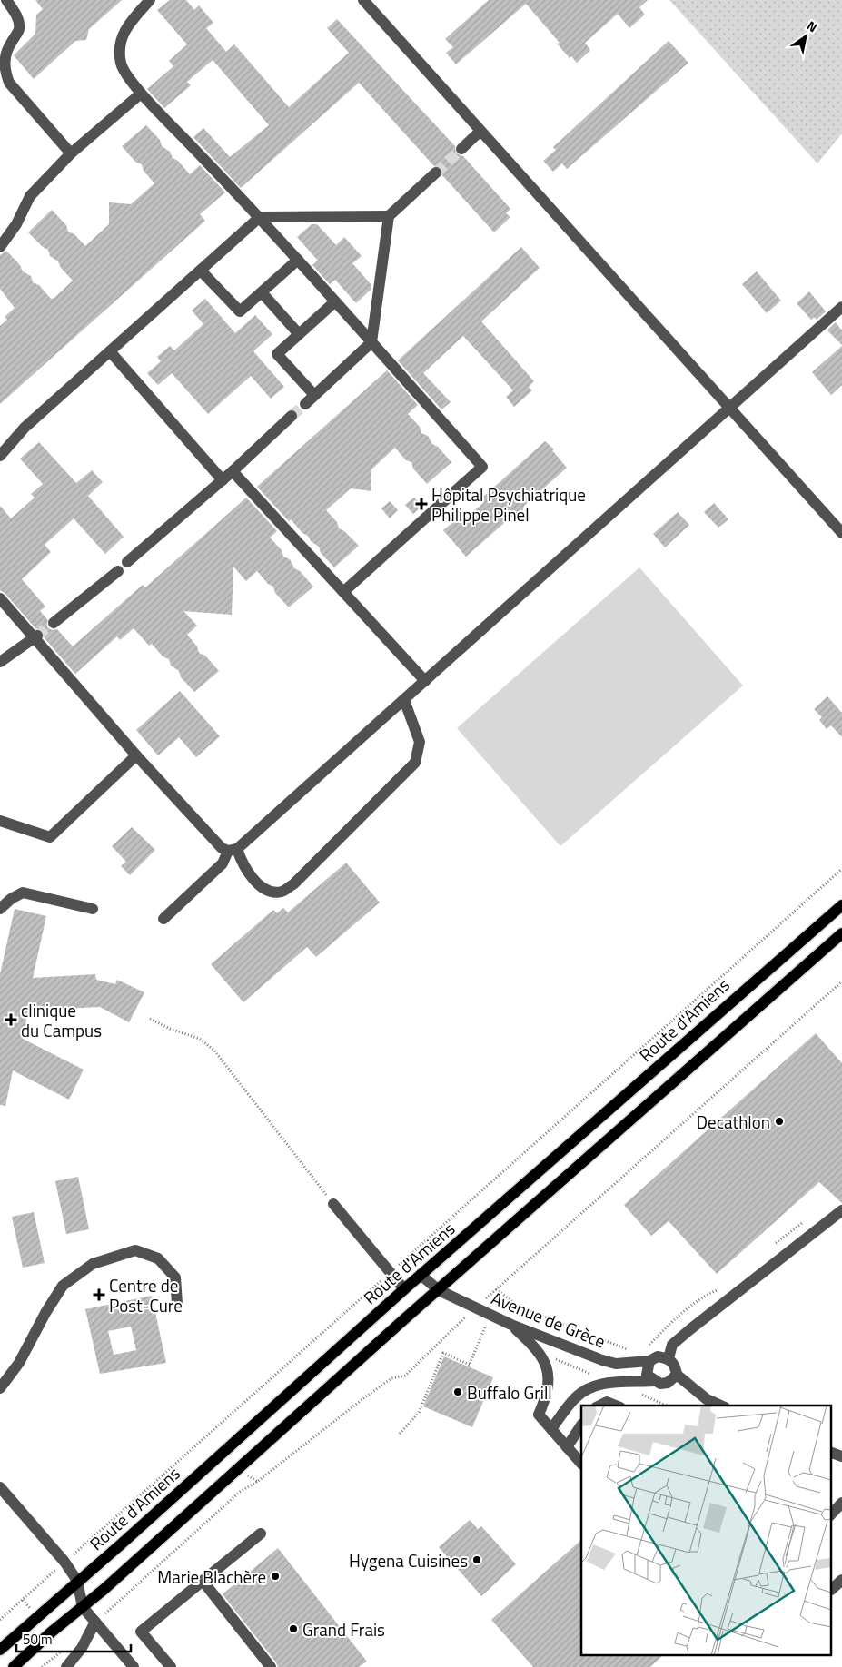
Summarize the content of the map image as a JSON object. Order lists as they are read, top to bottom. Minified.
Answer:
{"streets":{"main road":["Route d'Amiens"],"street":["Avenue de Grèce"]},"crossings":[["Route d'Amiens","Avenue de Grèce"]],"places":{"health":["Hôpital Psychiatrique Philippe Pinel","clinique du Campus","Centre de Post-Cure"],"other":["Decathlon","Buffalo Grill","Hygena Cuisines","Marie Blachère","Grand Frais"]},"scale_bar":"50 m","north":"top right"}
